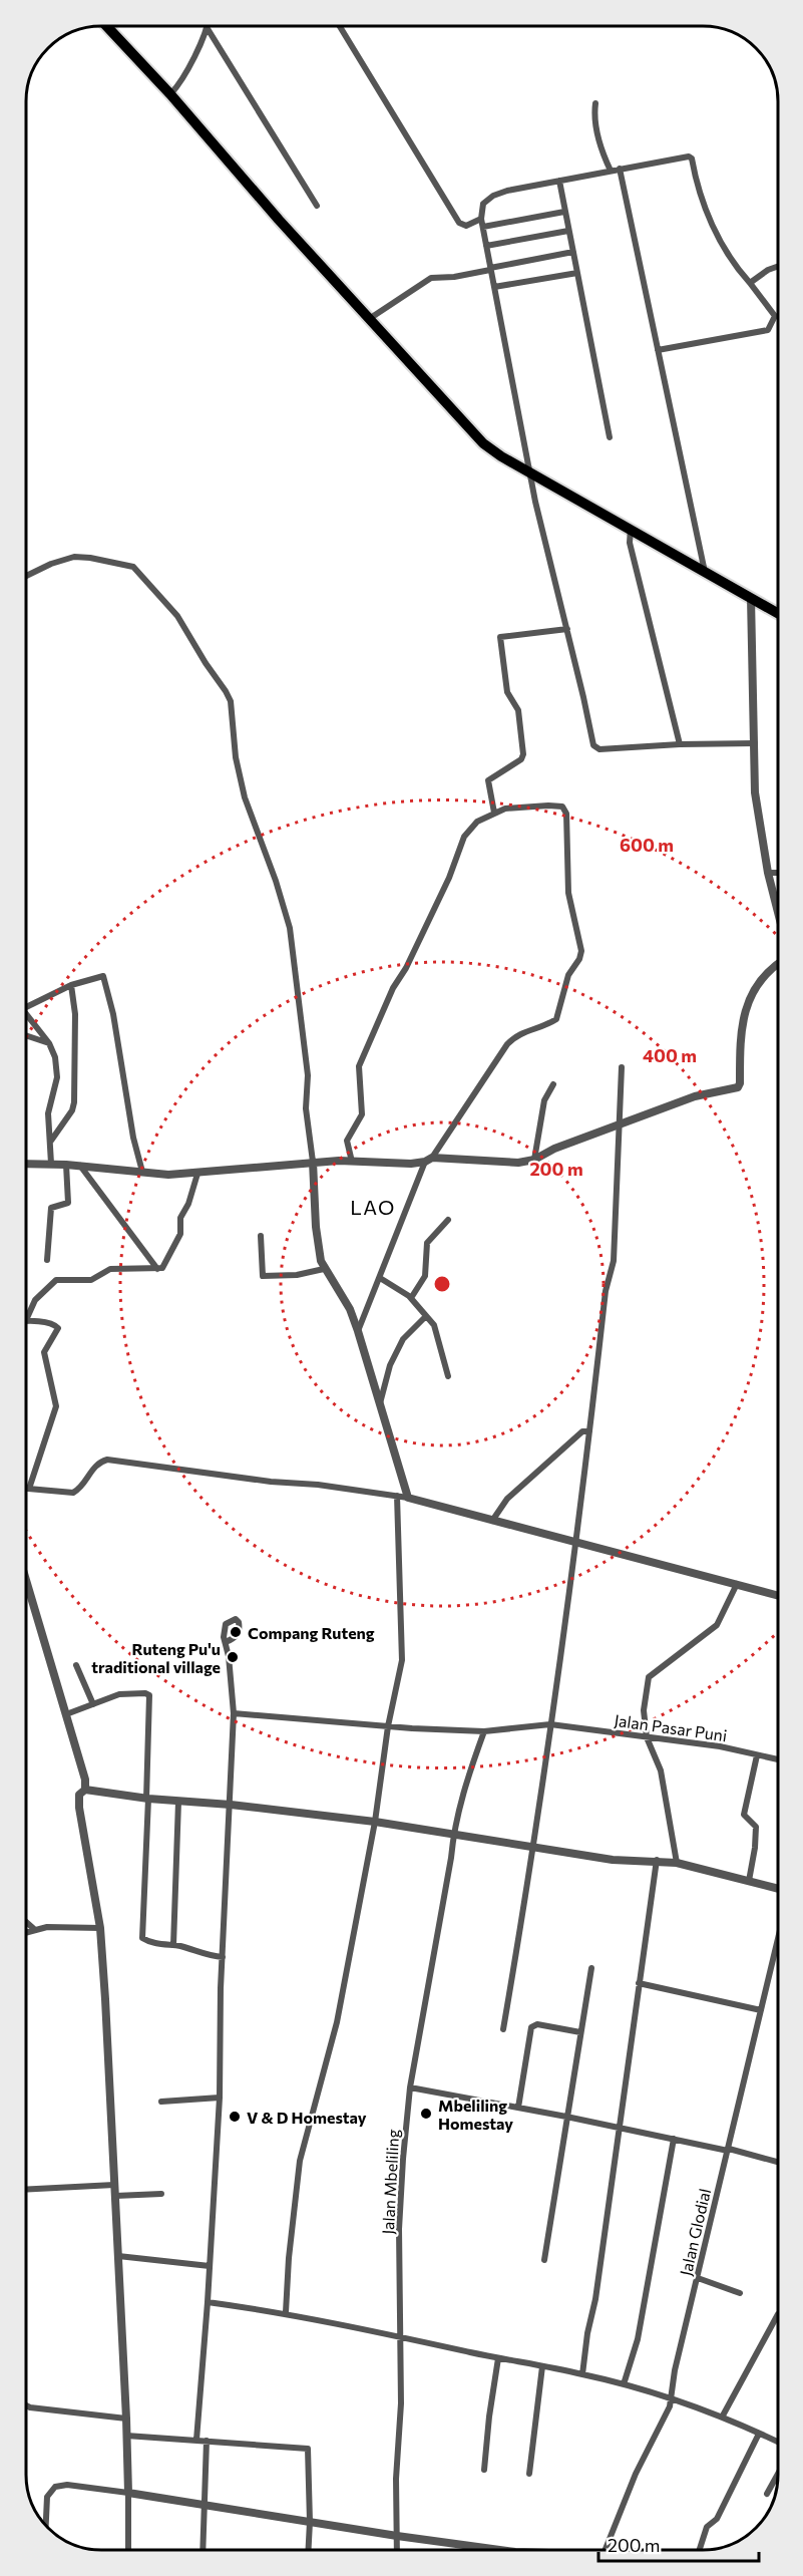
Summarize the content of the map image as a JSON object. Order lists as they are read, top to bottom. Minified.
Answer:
{"streets":{"street":["Jalan Pasar Puni","Jalan Mbeliling","Jalan Glodial"]},"crossings":[["Jalan Pasar Puni","Jalan Mbeliling"]],"districts":["LAO"],"places":["Compang Ruteng","Ruteng Pu'u traditional village","Mbeliling Homestay","V & D Homestay"],"scale_bar":"200 m","rings":["600 m","400 m","200 m"]}
